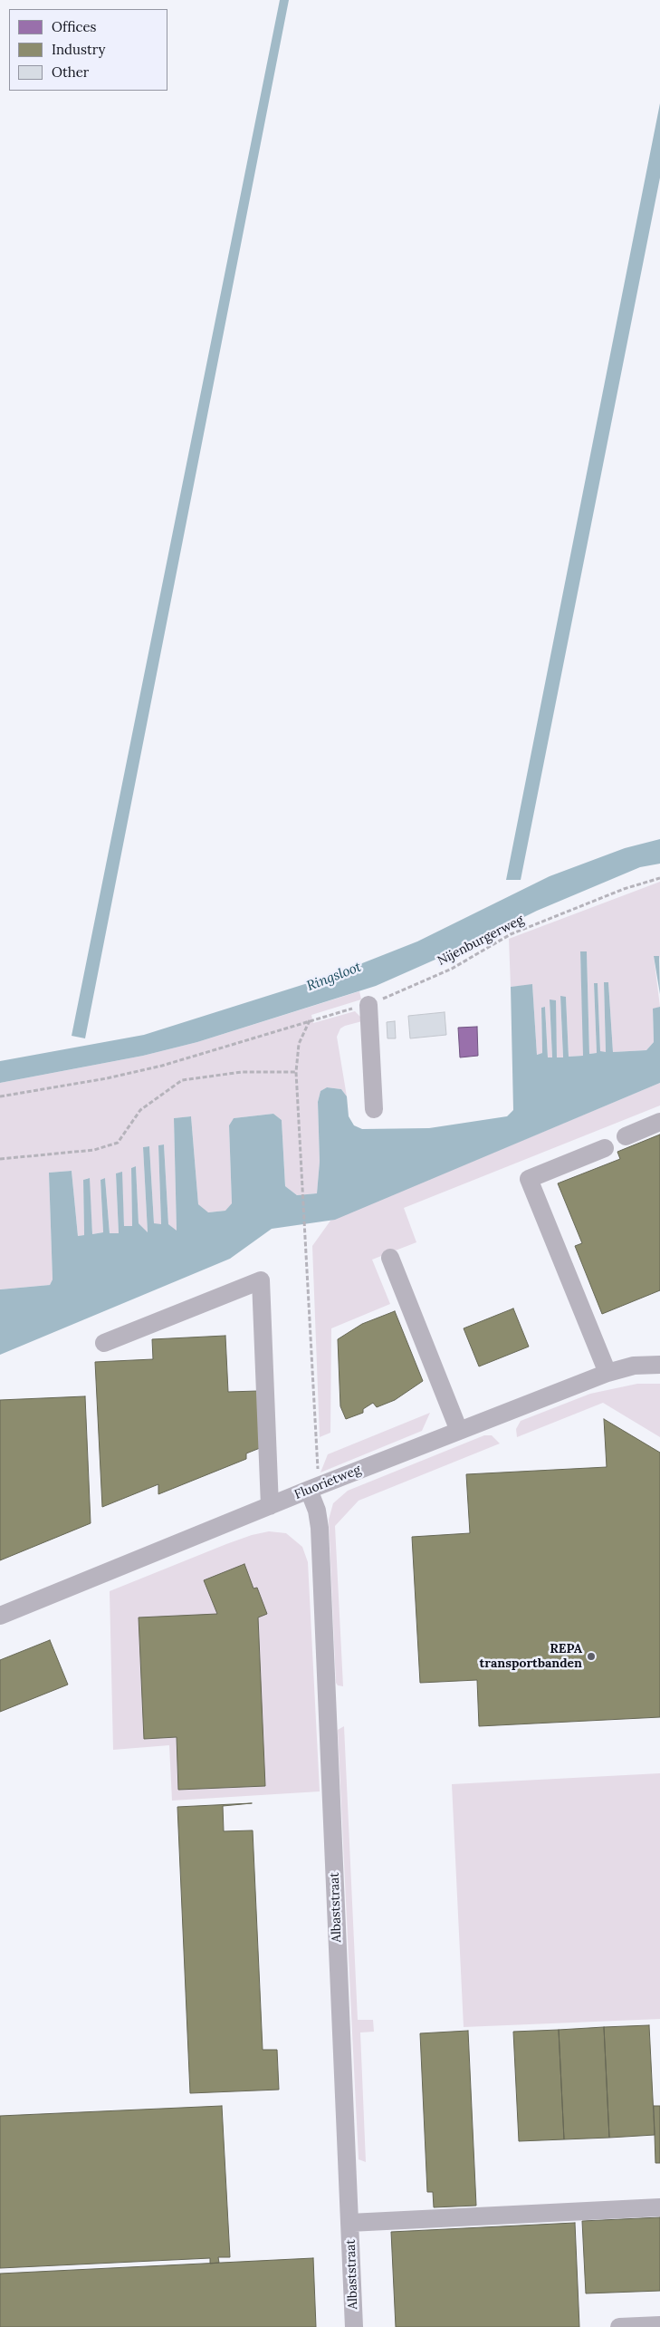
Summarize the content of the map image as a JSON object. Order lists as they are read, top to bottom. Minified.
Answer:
{"streets":{"street":["Fluorietweg","Albaststraat"],"path":["Nijenburgerweg"]},"crossings":[["Fluorietweg","Albaststraat"]],"water":["Ringsloot"],"places":["REPA transportbanden"],"legend":["Offices","Industry","Other"]}
